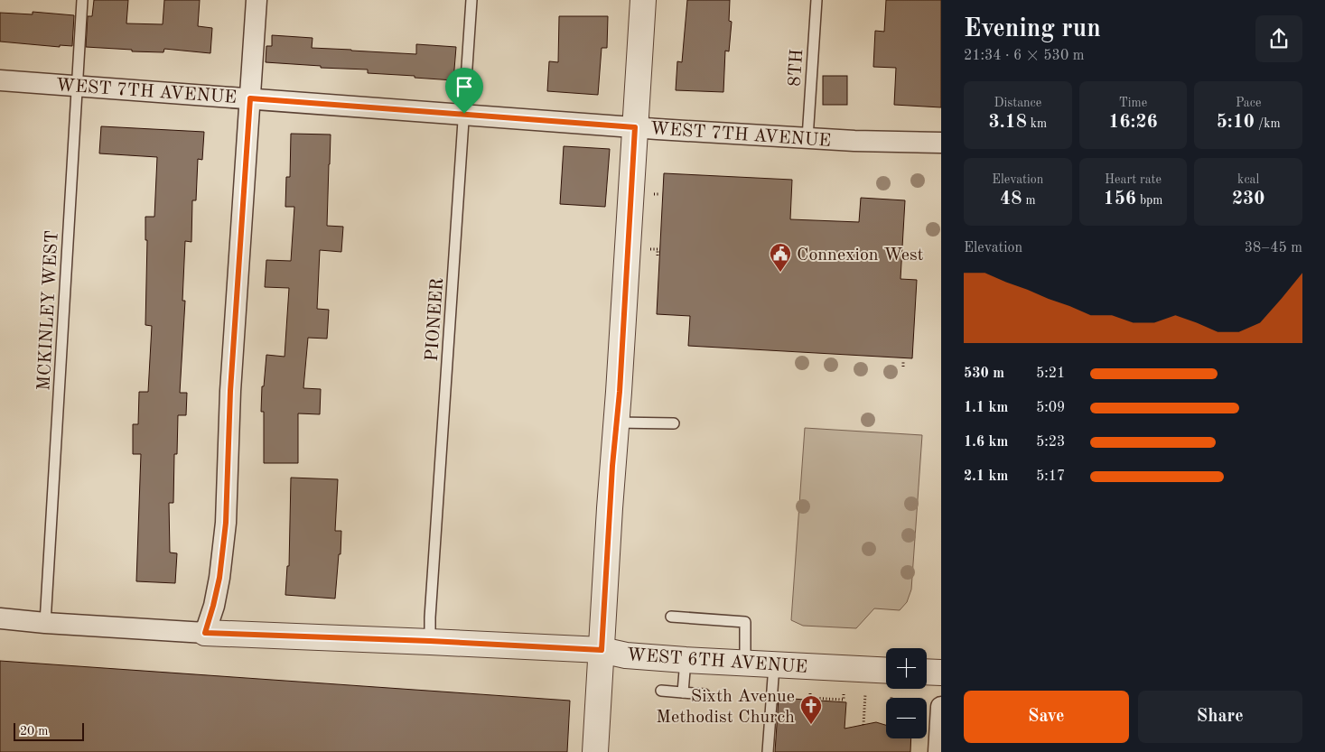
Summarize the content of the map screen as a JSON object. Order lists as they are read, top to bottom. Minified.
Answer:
{"streets":{"street":["WEST 7TH AVENUE","WEST 6TH AVENUE"],"lane":["8TH","MCKINLEY WEST","PIONEER"]},"crossings":[["8TH","WEST 7TH AVENUE"],["WEST 7TH AVENUE","MCKINLEY WEST"],["WEST 7TH AVENUE","PIONEER"],["MCKINLEY WEST","WEST 6TH AVENUE"],["PIONEER","WEST 6TH AVENUE"]],"places":{"public building":["Connexion West"],"church":["Sixth Avenue Methodist Church"]},"scale_bar":"20 m","page":{"heading":["Evening run","21:34 · 6 × 530 m"],"stats":[["Distance","3.18 km"],["Time","16:26"],["Pace","5:10 /km"],["Elevation","48 m"],["Heart rate","156 bpm"],["kcal","230"]],"chart":["Elevation","38–45 m"],"list":[{"name":"530 m","note":"5:21"},{"name":"1.1 km","note":"5:09"},{"name":"1.6 km","note":"5:23"},{"name":"2.1 km","note":"5:17"}],"map_buttons":["+","−"],"buttons":["Save","Share"],"scale":"20 m"}}
